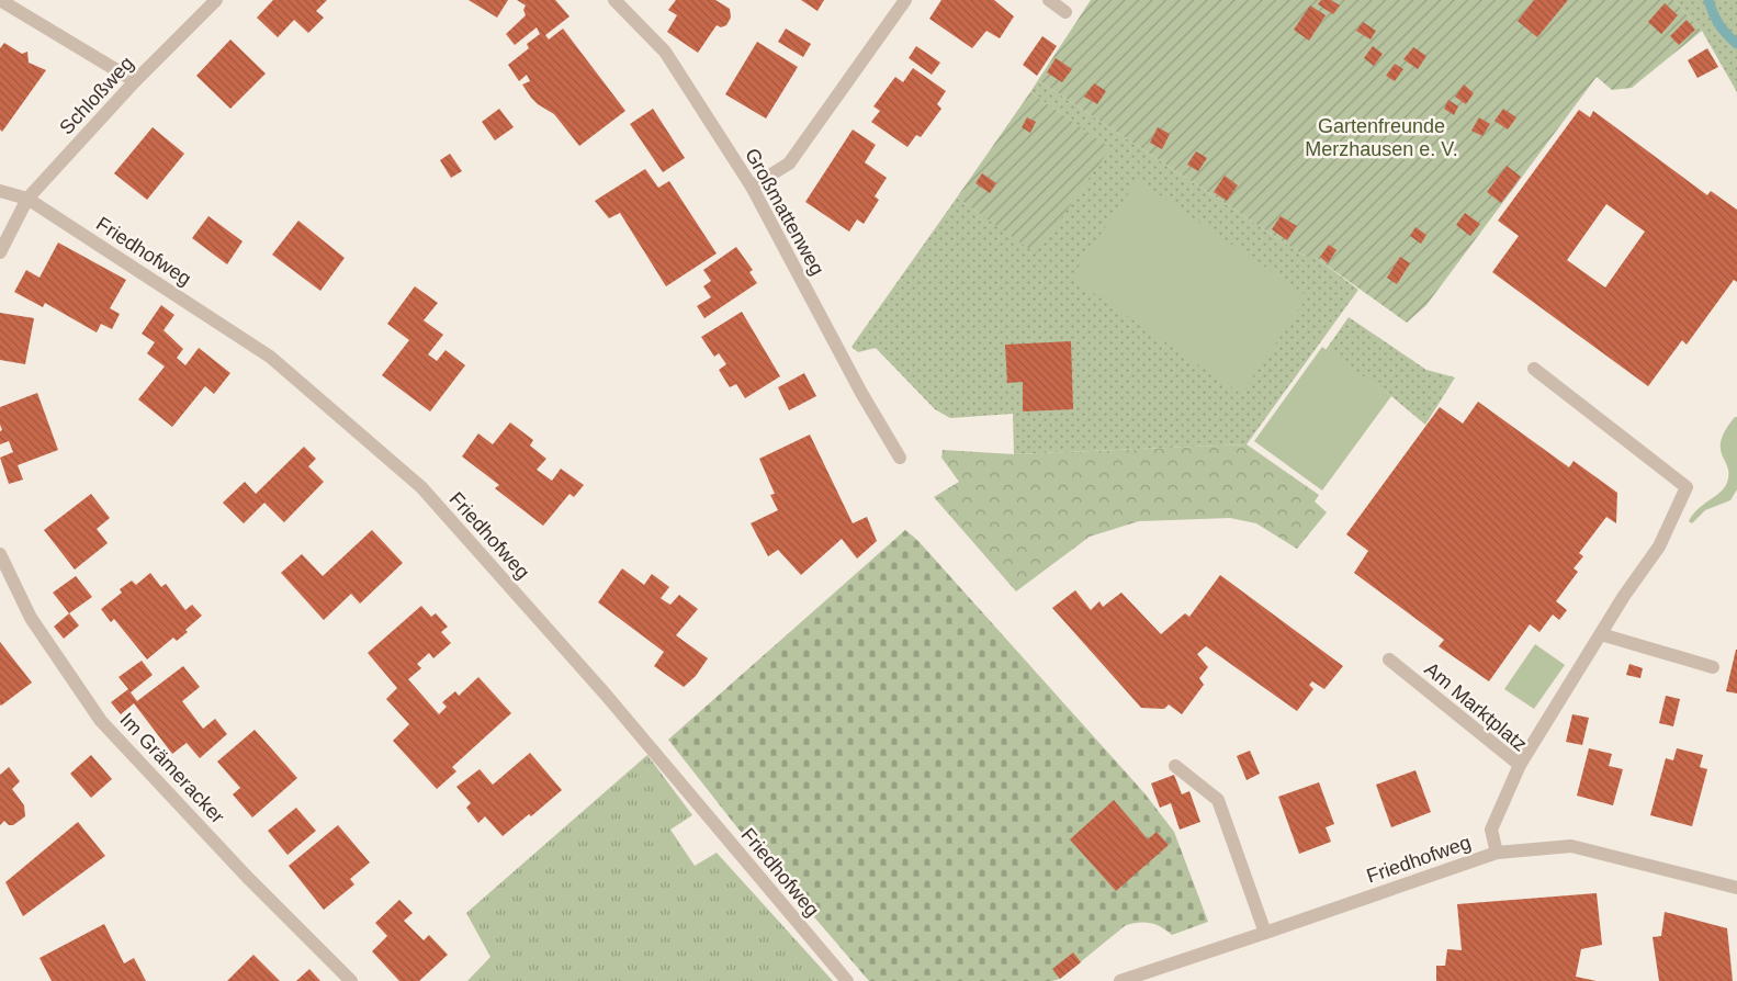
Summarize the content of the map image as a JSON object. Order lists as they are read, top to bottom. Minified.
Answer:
{"streets":{"street":["Schloßweg","Großmattenweg","Friedhofweg","Am Marktplatz","Im Grämeracker"]},"crossings":[["Schloßweg","Friedhofweg"],["Friedhofweg","Am Marktplatz"]],"parks":["Gartenfreunde Merzhausen e. V."]}
